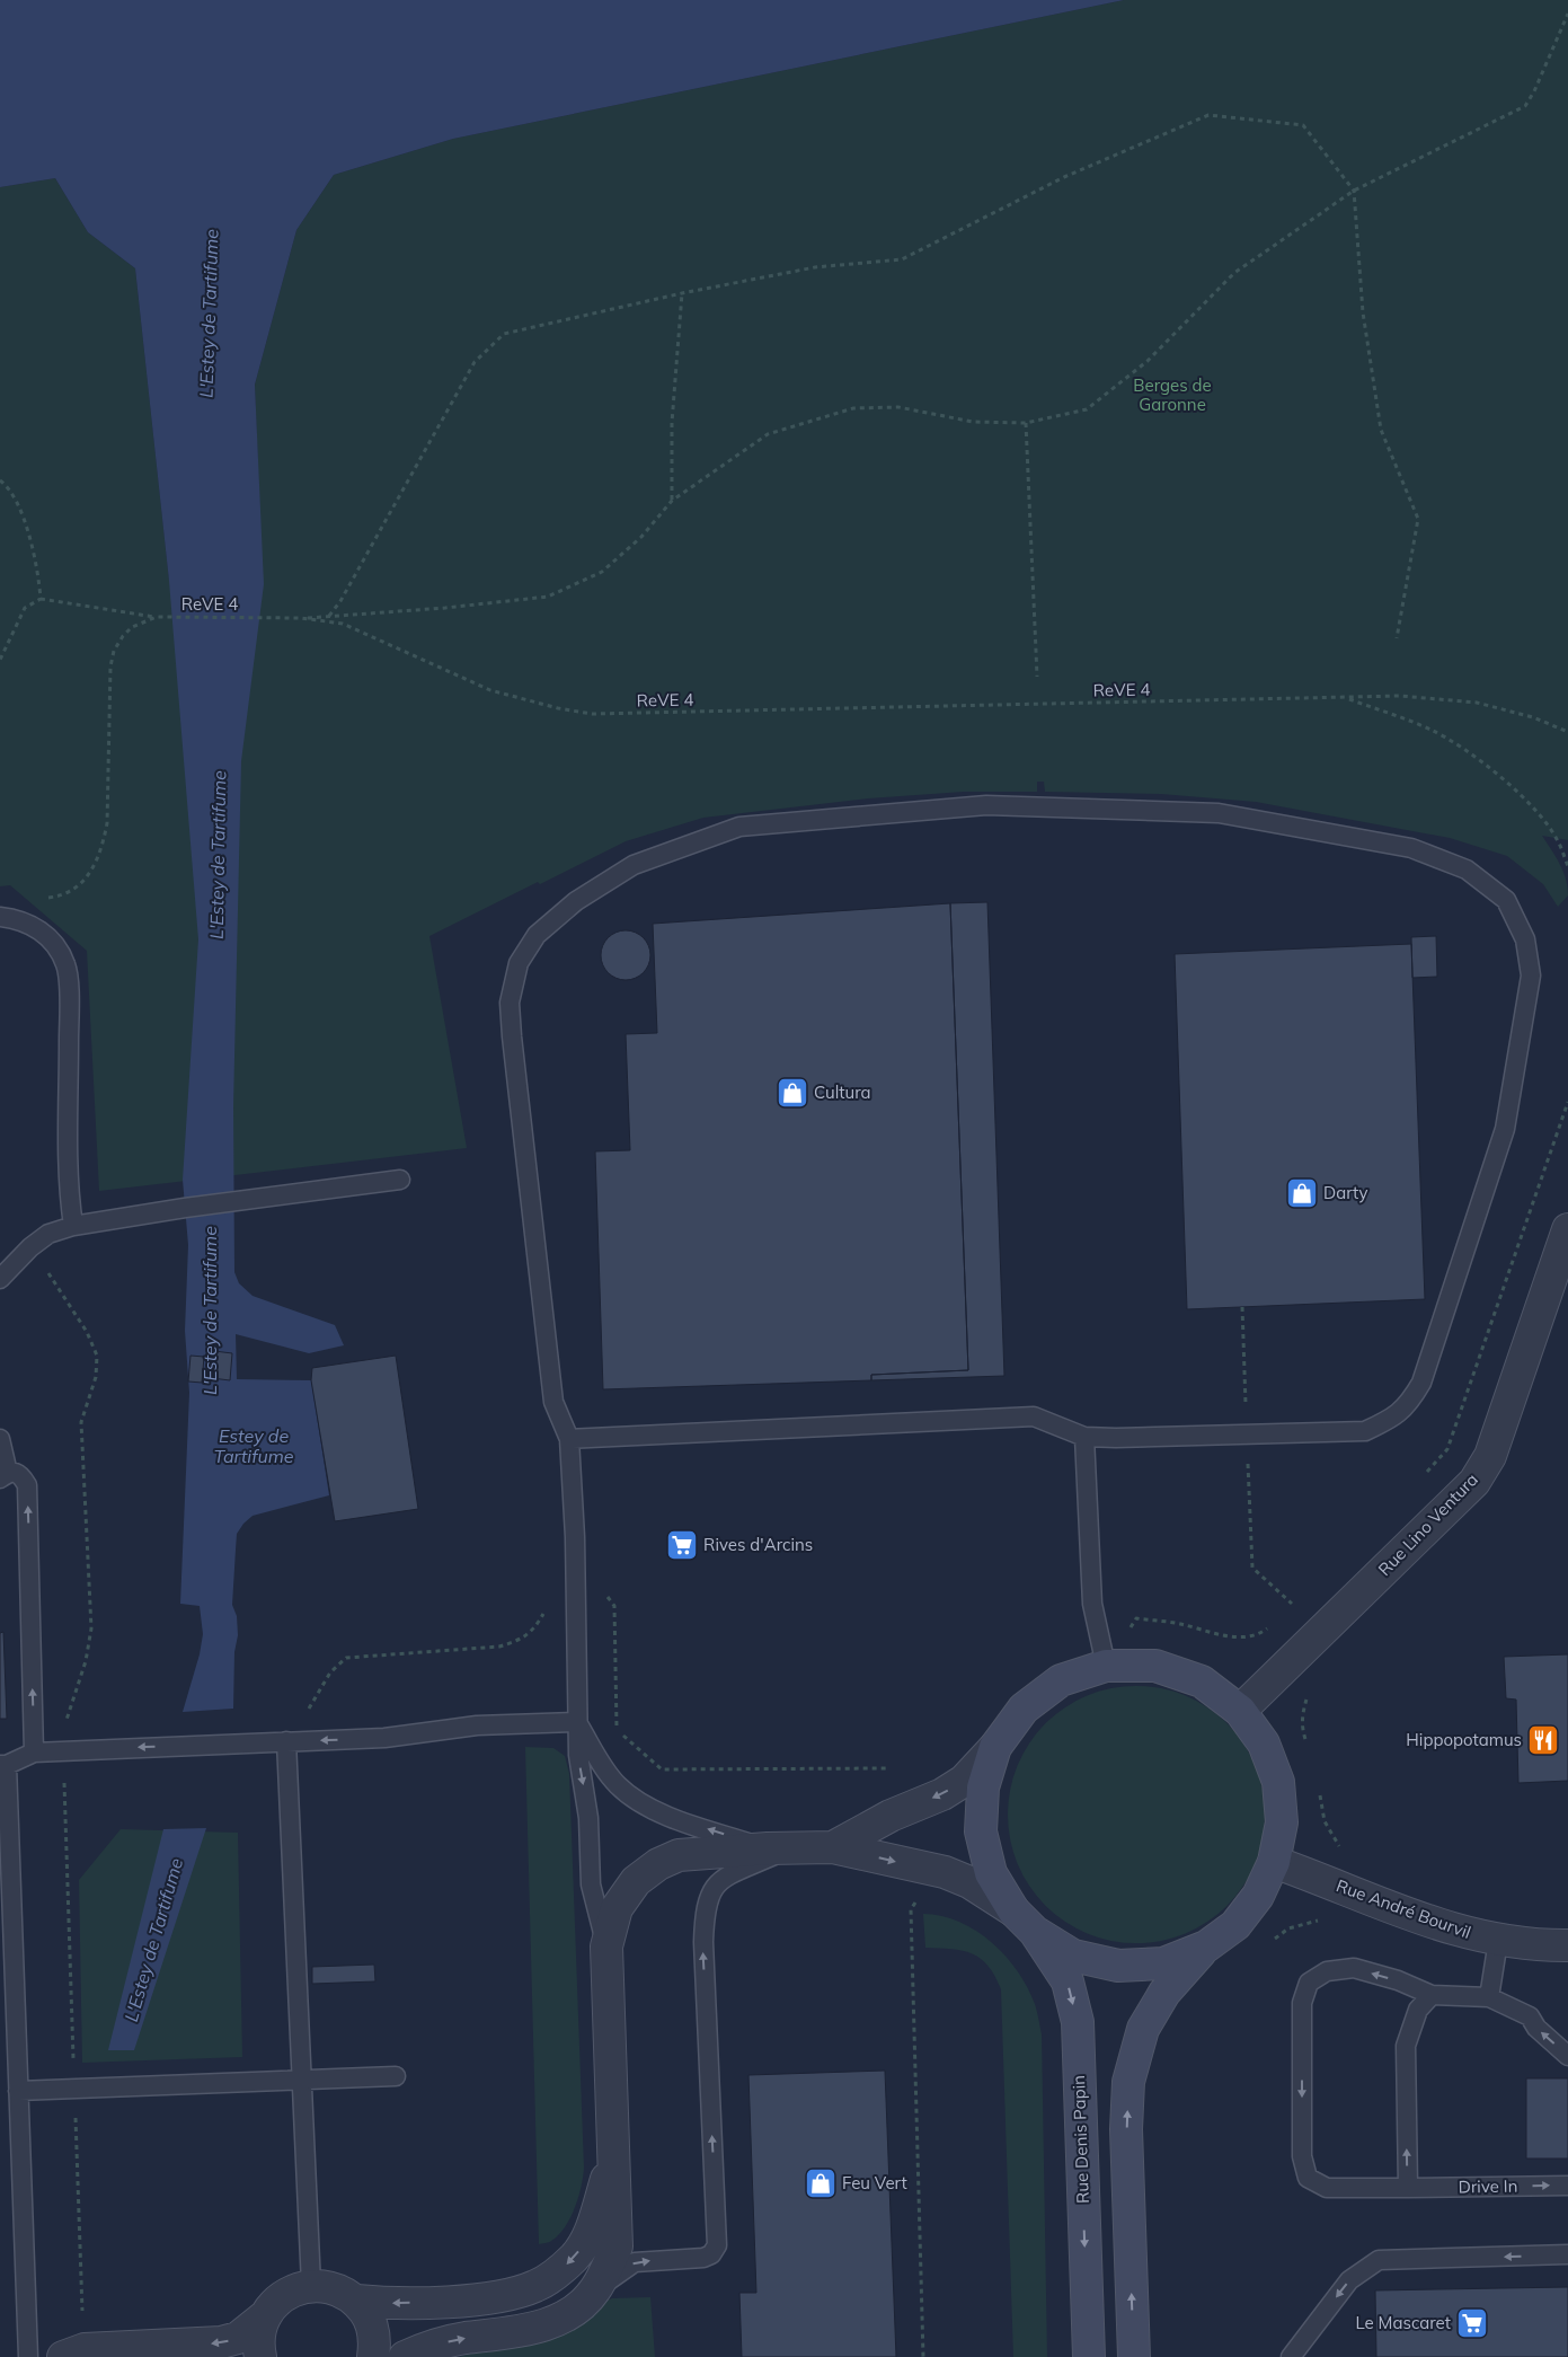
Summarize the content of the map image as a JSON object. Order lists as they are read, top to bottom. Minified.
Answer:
{"streets":{"street":["Rue Lino Ventura","Rue André Bourvil","Rue Denis Papin"],"lane":["Drive In"],"path":["ReVE 4"]},"water":["L'Estey de Tartifume","Estey de Tartifume"],"parks":["Berges de Garonne"],"places":{"shop":["Cultura","Darty","Feu Vert"],"supermarket":["Rives d'Arcins","Le Mascaret"],"restaurant":["Hippopotamus"]}}
